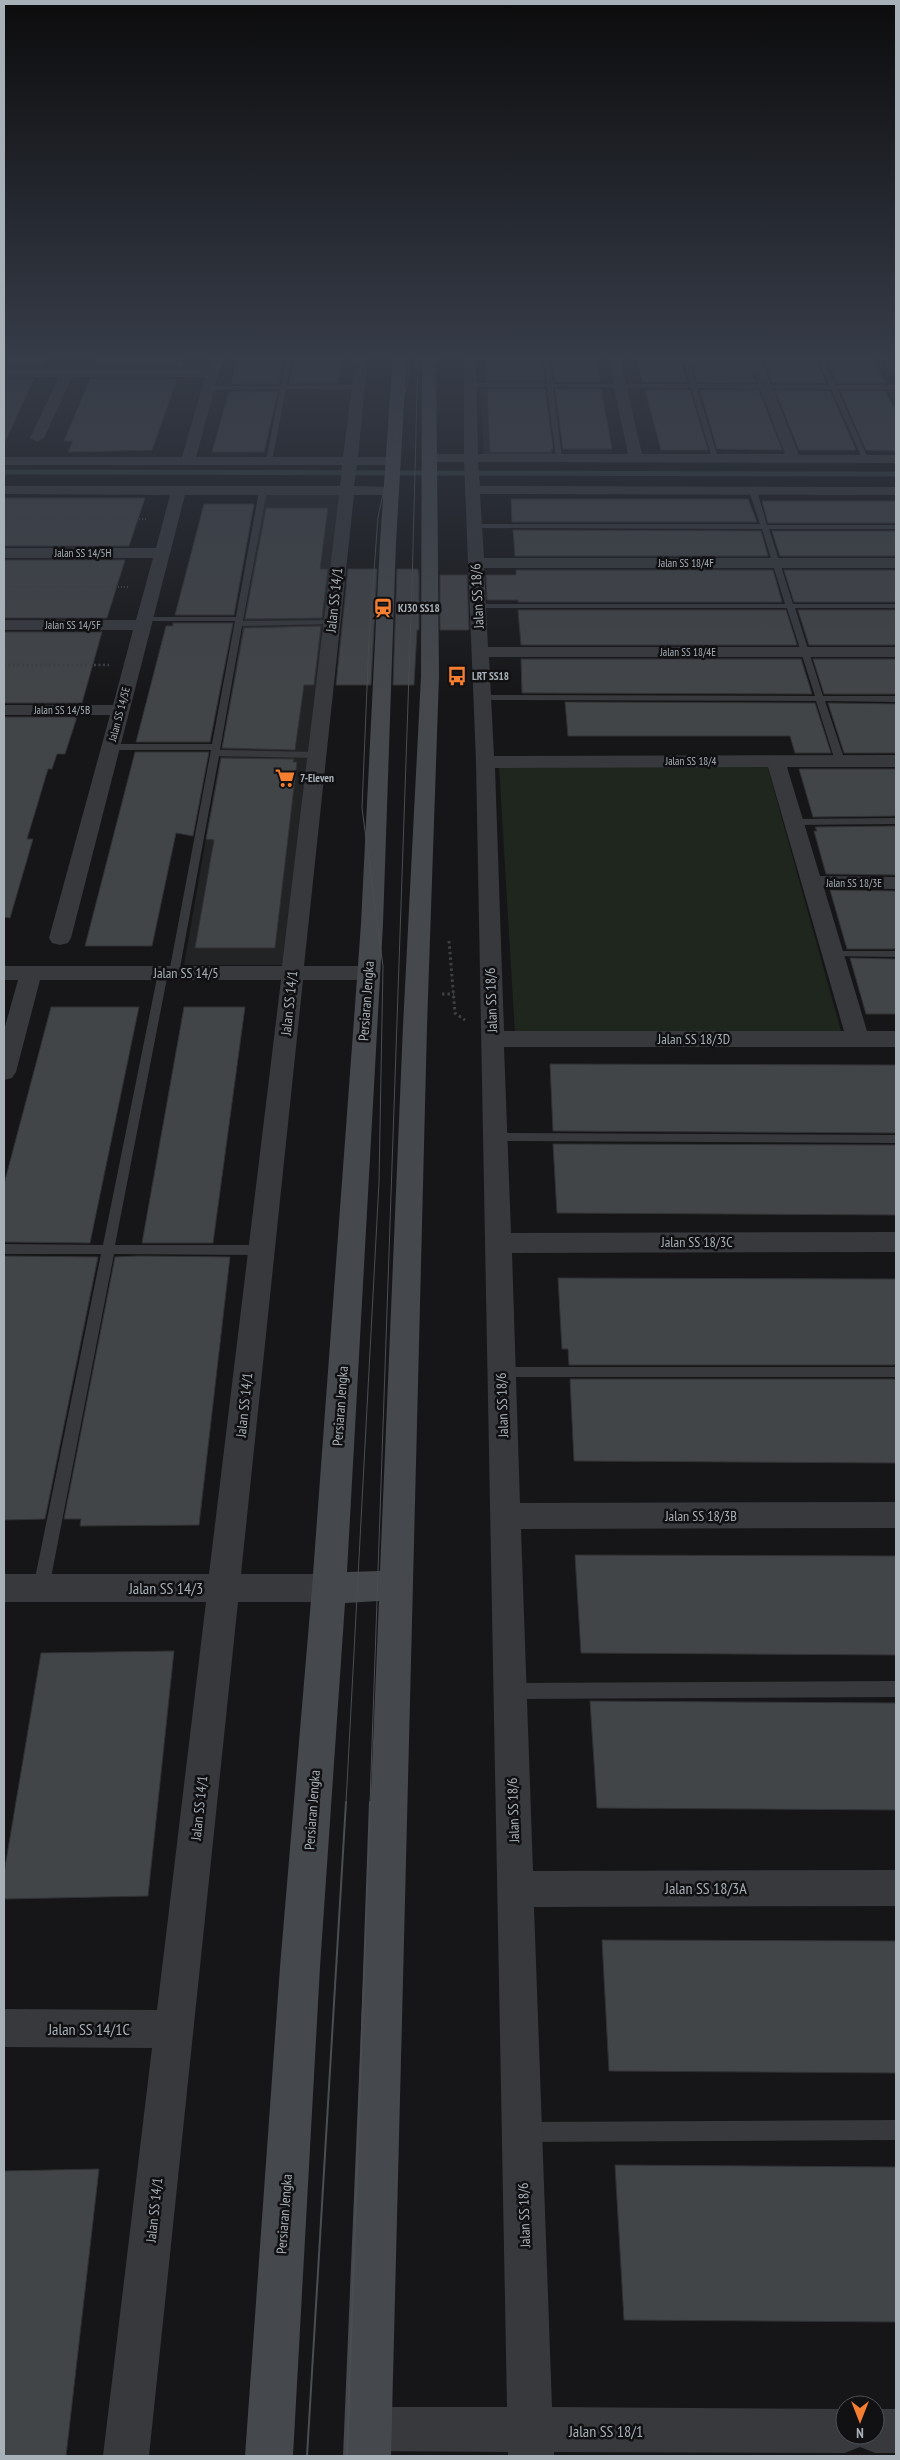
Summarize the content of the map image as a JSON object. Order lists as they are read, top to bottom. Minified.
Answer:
{"streets":{"main road":["Persiaran Jengka"],"street":["Jalan SS 14/5H","Jalan SS 18/4F","Jalan SS 18/6","Jalan SS 14/1","Jalan SS 14/5F","Jalan SS 18/4E","Jalan SS 14/5B","Jalan SS 14/5E","Jalan SS 18/4","Jalan SS 18/3E","Jalan SS 14/5","Jalan SS 18/3D","Jalan SS 18/3C","Jalan SS 18/3B","Jalan SS 14/3","Jalan SS 18/3A","Jalan SS 14/1C","Jalan SS 18/1"]},"crossings":[["Jalan SS 14/5H","Jalan SS 14/5E"],["Jalan SS 18/4F","Jalan SS 18/6"],["Jalan SS 18/6","Jalan SS 18/4E"],["Jalan SS 18/6","Jalan SS 18/4"],["Jalan SS 18/6","Jalan SS 18/3D"],["Jalan SS 18/6","Jalan SS 18/3C"],["Jalan SS 18/6","Jalan SS 18/3B"],["Jalan SS 18/6","Jalan SS 18/3A"],["Jalan SS 18/6","Jalan SS 18/1"],["Jalan SS 14/1","Jalan SS 14/5"],["Jalan SS 14/1","Jalan SS 14/3"],["Jalan SS 14/1","Jalan SS 14/1C"],["Jalan SS 14/5F","Jalan SS 14/5E"],["Jalan SS 14/5B","Jalan SS 14/5E"],["Jalan SS 14/5","Persiaran Jengka"],["Persiaran Jengka","Jalan SS 14/3"]],"places":{"station":["KJ30 SS18"],"bus stop":["LRT SS18"],"supermarket":["7-Eleven"]},"north":"bottom"}
